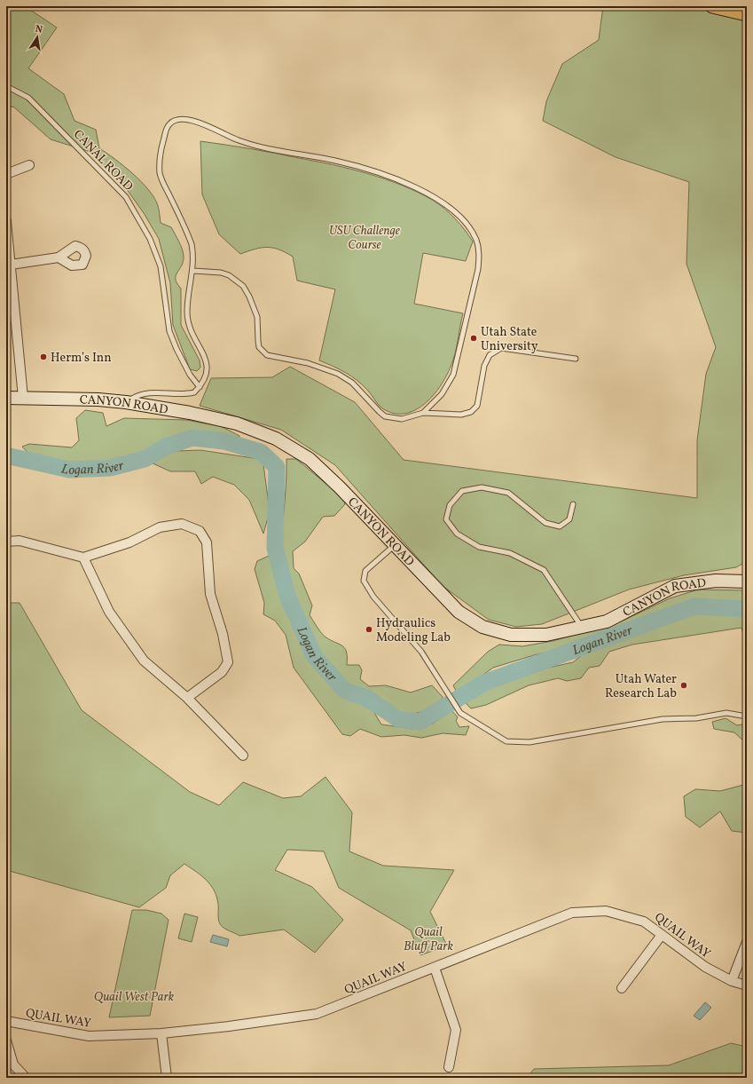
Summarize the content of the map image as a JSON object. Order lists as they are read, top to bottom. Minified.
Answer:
{"streets":{"street":["CANYON ROAD","QUAIL WAY"],"lane":["CANAL ROAD"]},"water":["Logan River"],"parks":["USU Challenge Course","Quail Bluff Park","Quail West Park"],"places":["Utah State University","Herm’s Inn","Hydraulics Modeling Lab","Utah Water Research Lab"],"north":"top"}
